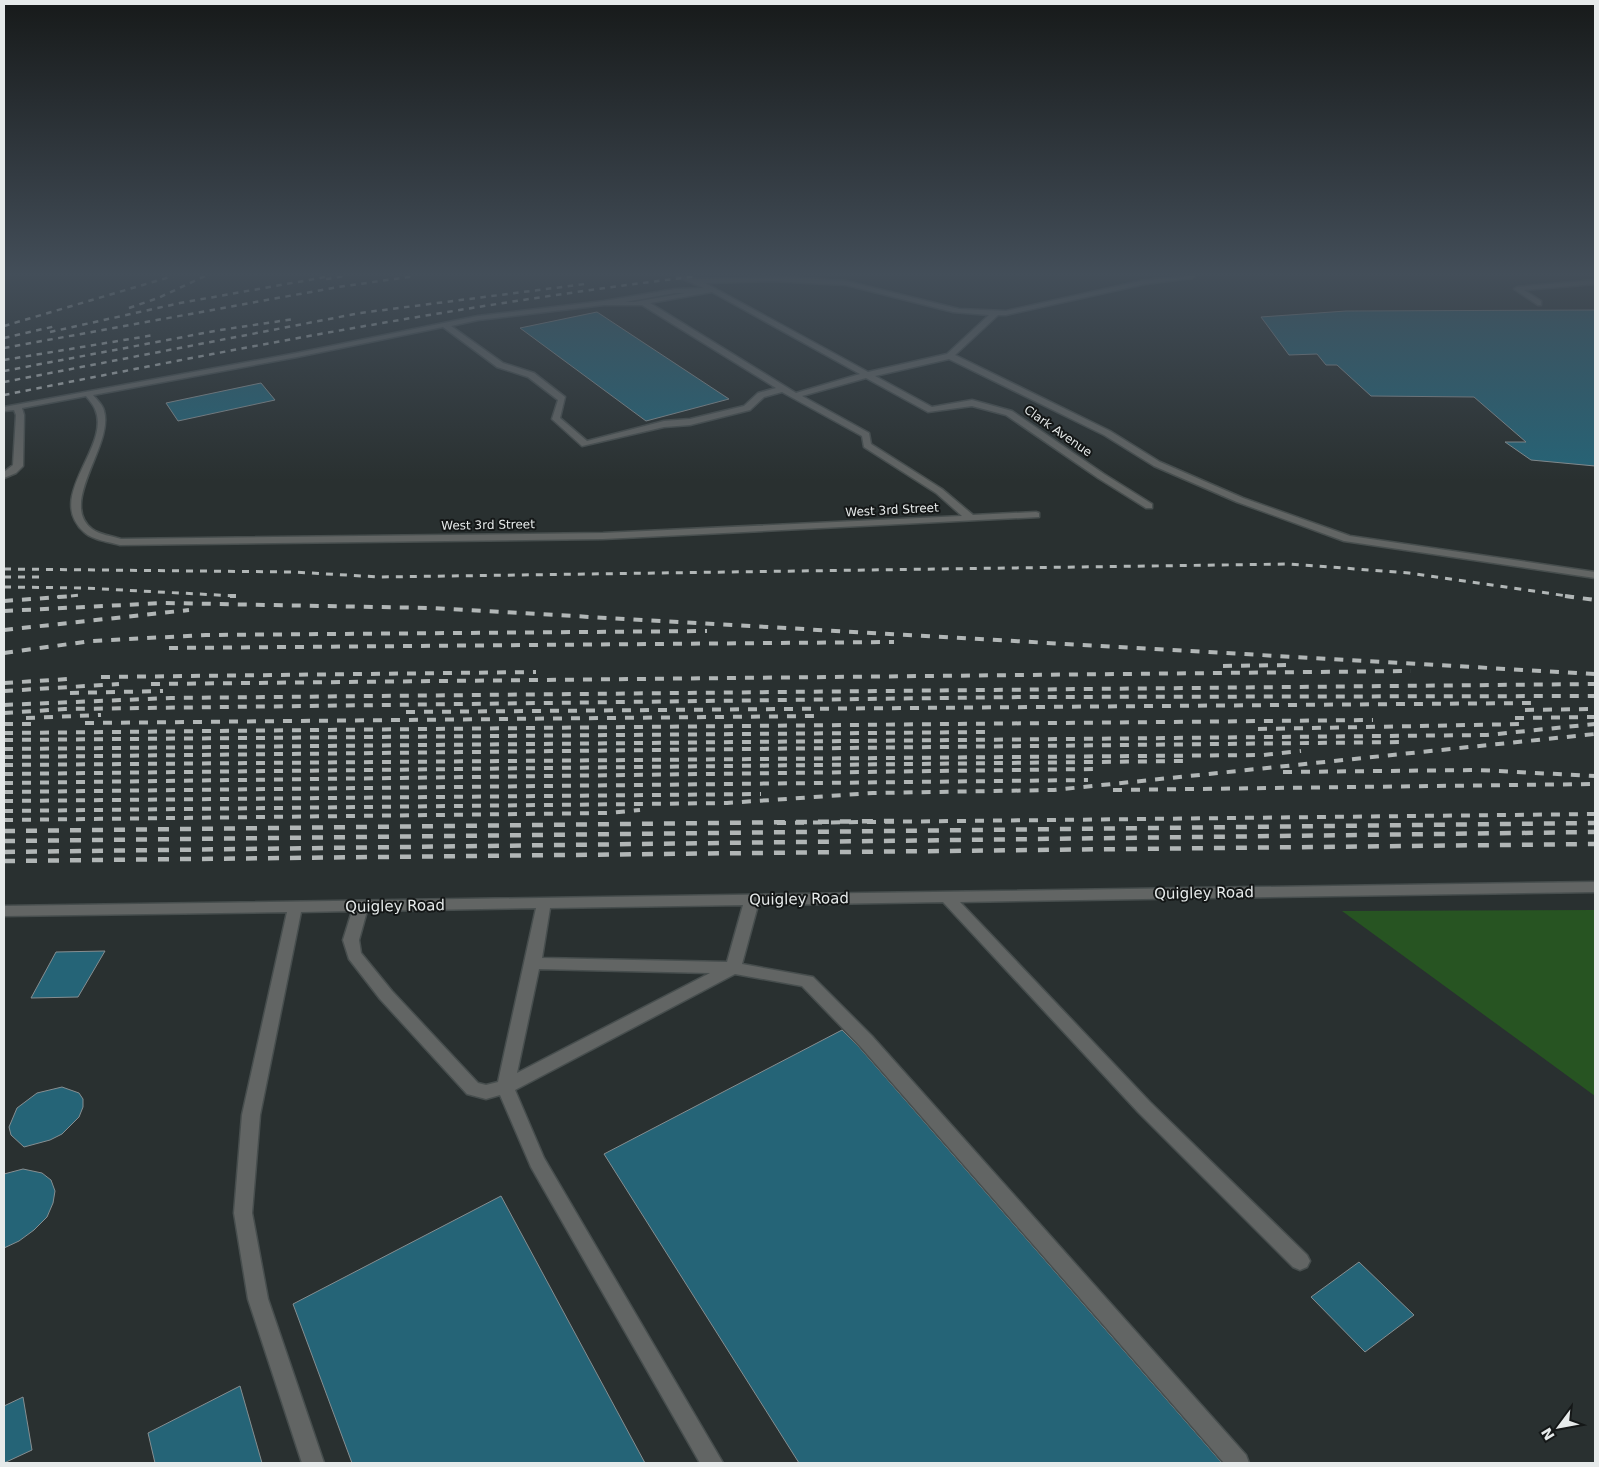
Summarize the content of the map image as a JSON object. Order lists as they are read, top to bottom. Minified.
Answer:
{"streets":{"street":["Clark Avenue","West 3rd Street","Quigley Road"]},"north":"bottom left"}
